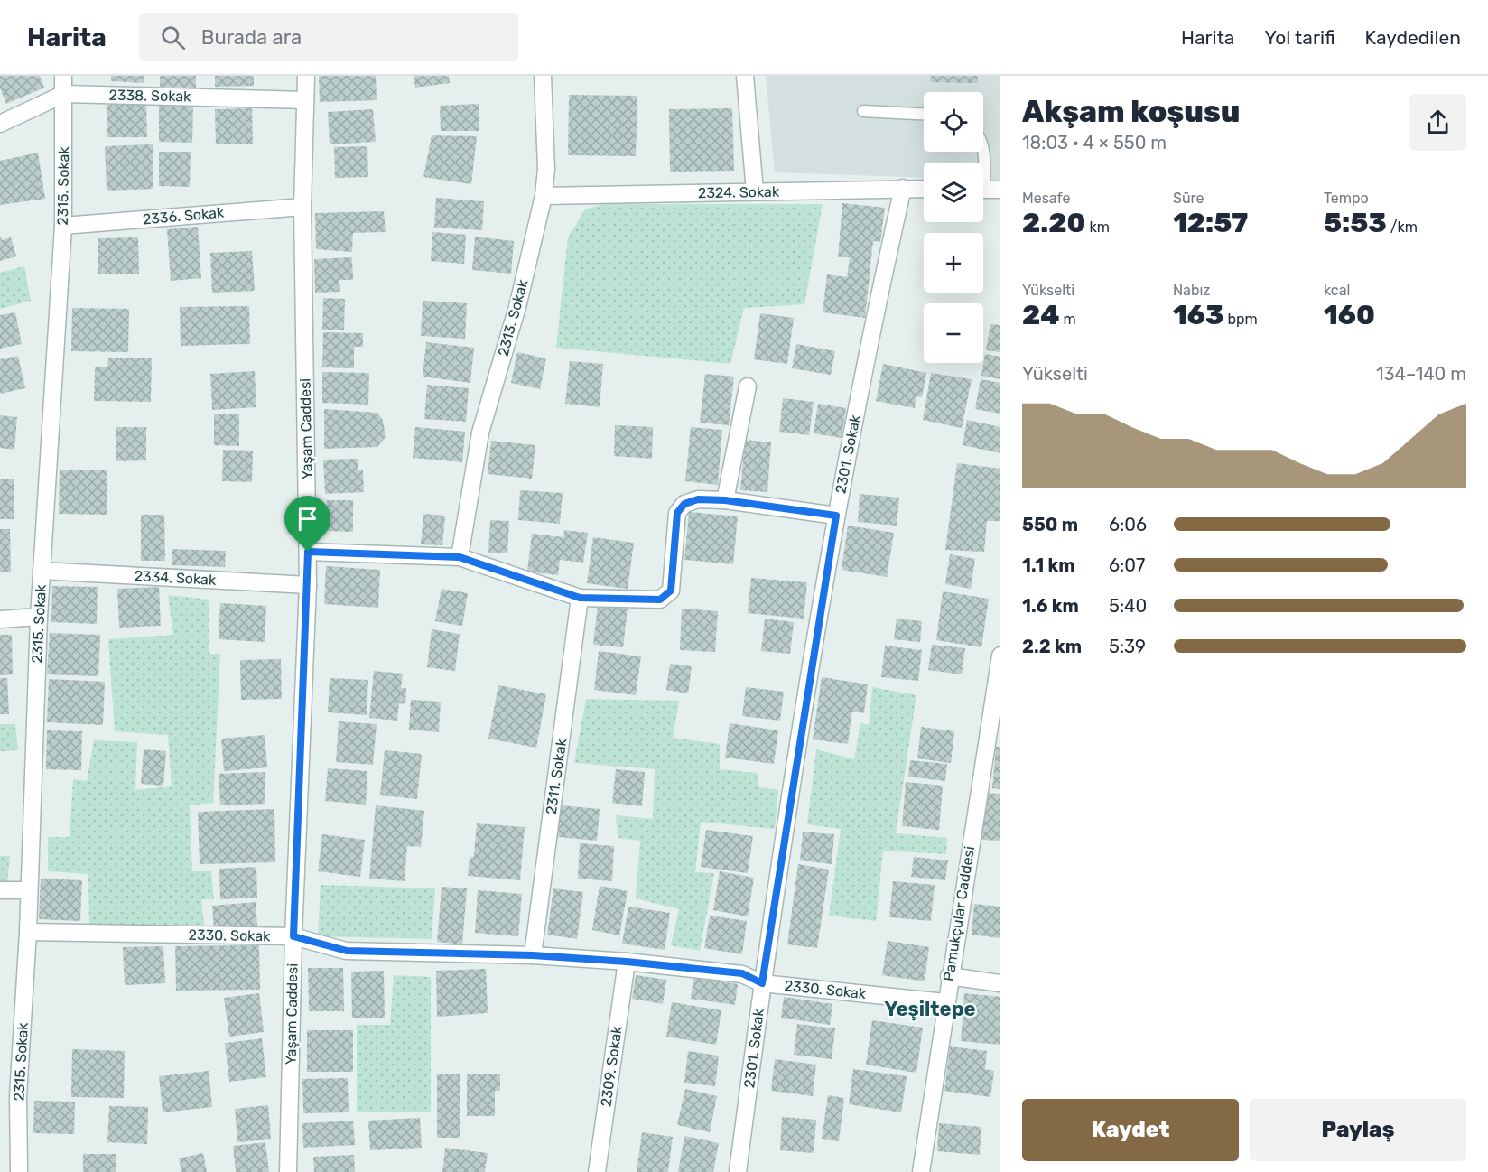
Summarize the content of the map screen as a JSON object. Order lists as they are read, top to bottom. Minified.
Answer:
{"streets":{"street":["2338. Sokak","2315. Sokak","2324. Sokak","2336. Sokak","2313. Sokak","Yaşam Caddesi","2301. Sokak","2334. Sokak","2311. Sokak","Pamukçular Caddesi","2330. Sokak","2309. Sokak"]},"crossings":[["2338. Sokak","2315. Sokak"],["2338. Sokak","Yaşam Caddesi"],["2315. Sokak","2336. Sokak"],["2315. Sokak","2334. Sokak"],["2315. Sokak","2330. Sokak"],["2324. Sokak","2313. Sokak"],["2324. Sokak","2301. Sokak"],["2336. Sokak","Yaşam Caddesi"],["Yaşam Caddesi","2334. Sokak"],["Yaşam Caddesi","2330. Sokak"],["2301. Sokak","2330. Sokak"],["2311. Sokak","2330. Sokak"],["Pamukçular Caddesi","2330. Sokak"],["2330. Sokak","2309. Sokak"]],"districts":["Yeşiltepe"],"page":{"header":"Harita","search":"Burada ara","nav":["Harita","Yol tarifi","Kaydedilen"],"heading":["Akşam koşusu","18:03 · 4 × 550 m"],"map_buttons":["+","−"],"stats":[["Mesafe","2.20 km"],["Süre","12:57"],["Tempo","5:53 /km"],["Yükselti","24 m"],["Nabız","163 bpm"],["kcal","160"]],"chart":["Yükselti","134–140 m"],"list":[{"name":"550 m","note":"6:06"},{"name":"1.1 km","note":"6:07"},{"name":"1.6 km","note":"5:40"},{"name":"2.2 km","note":"5:39"}],"buttons":["Kaydet","Paylaş"]}}
